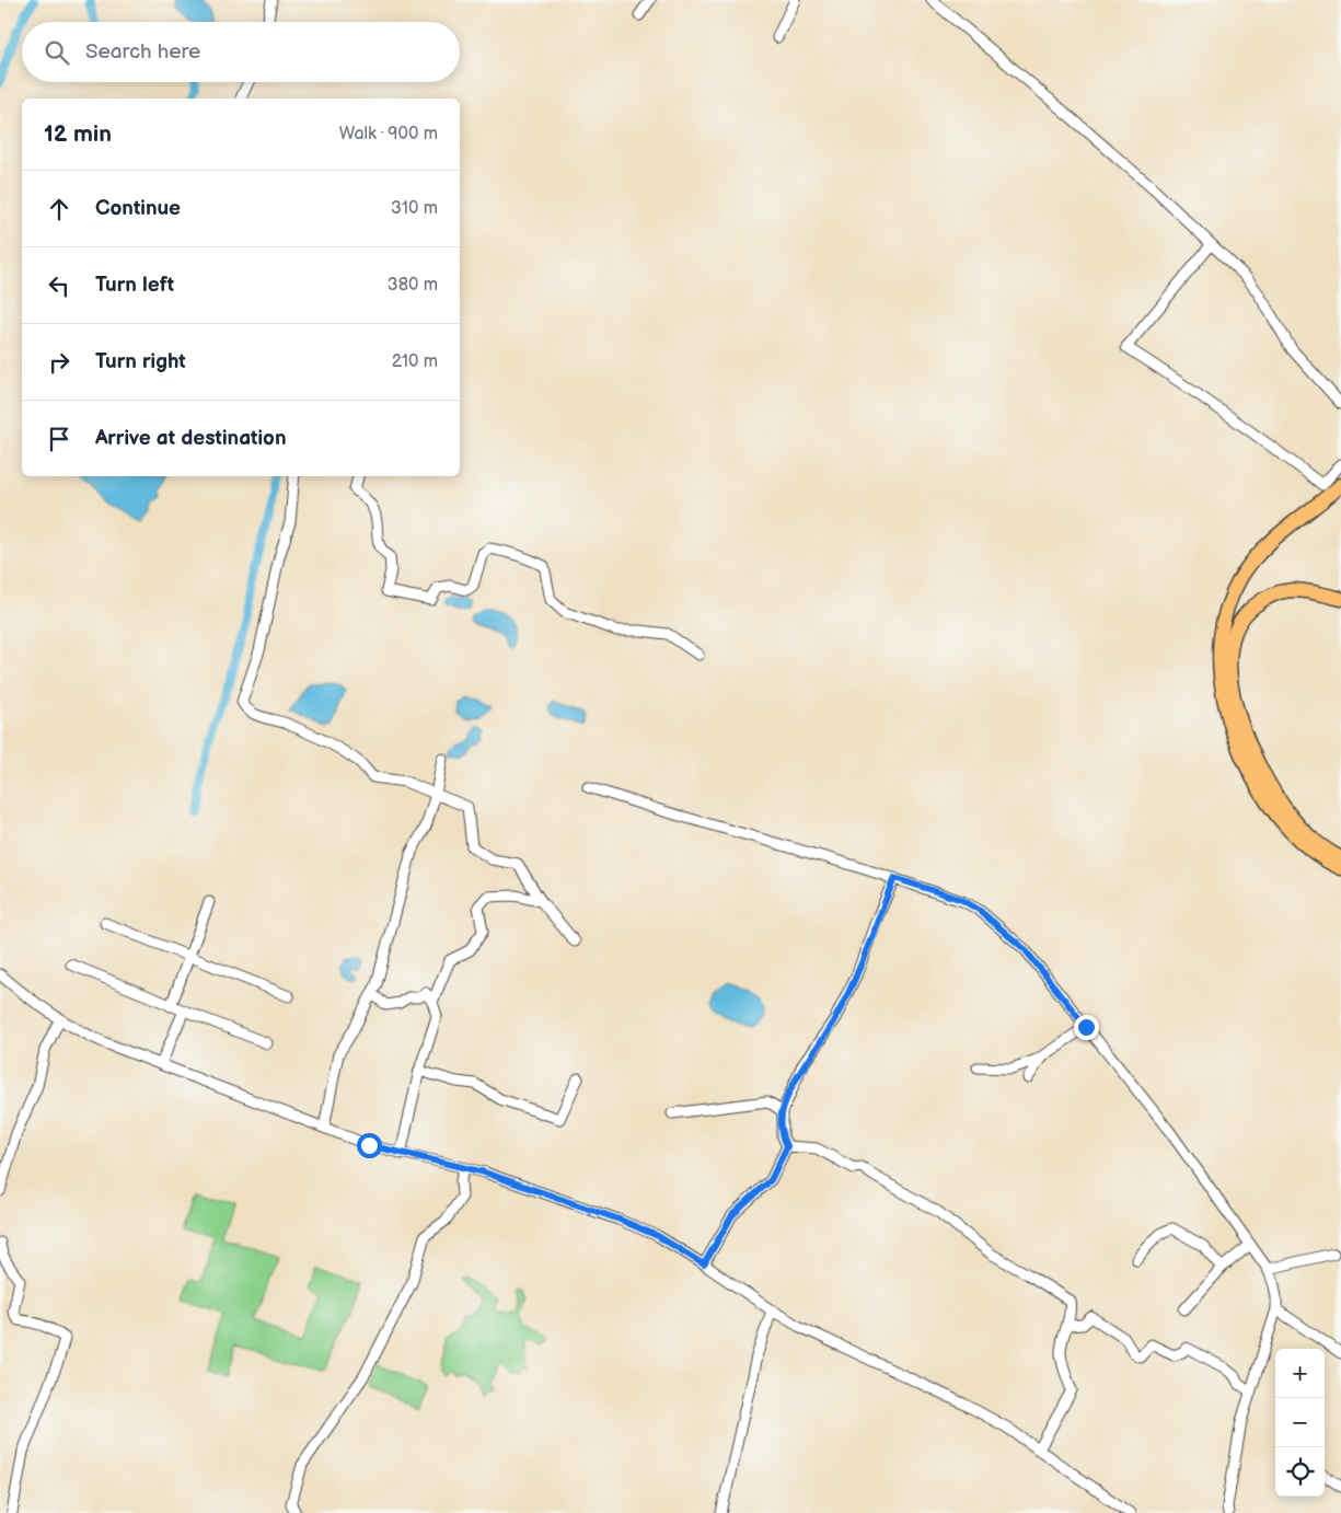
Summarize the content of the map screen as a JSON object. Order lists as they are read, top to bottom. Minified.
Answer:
{"page":{"search":"Search here","heading":["12 min","Walk · 900 m"],"list":[["Continue","310 m"],["Turn left","380 m"],["Turn right","210 m"],"Arrive at destination"],"map_buttons":["+","−"]}}
